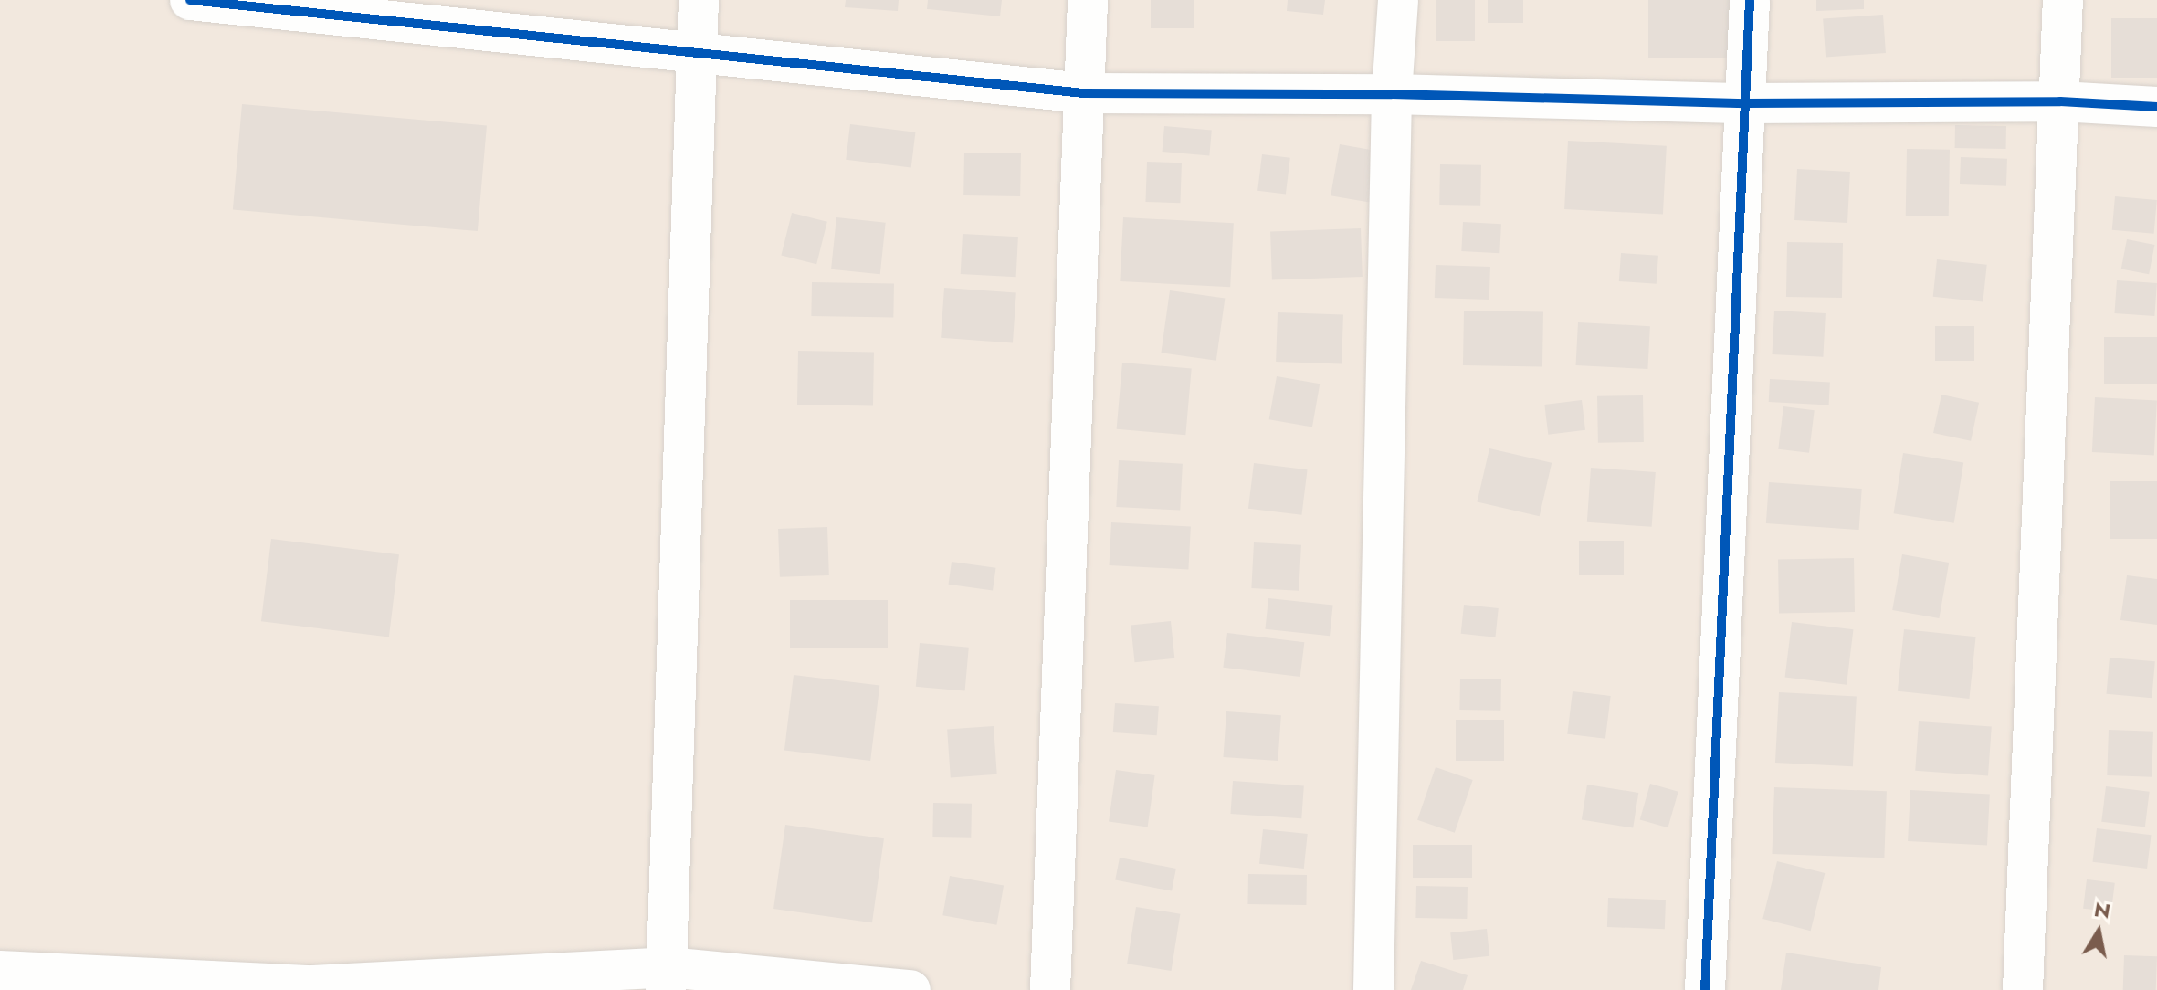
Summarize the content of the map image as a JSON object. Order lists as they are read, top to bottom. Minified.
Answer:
{"north":"top"}
